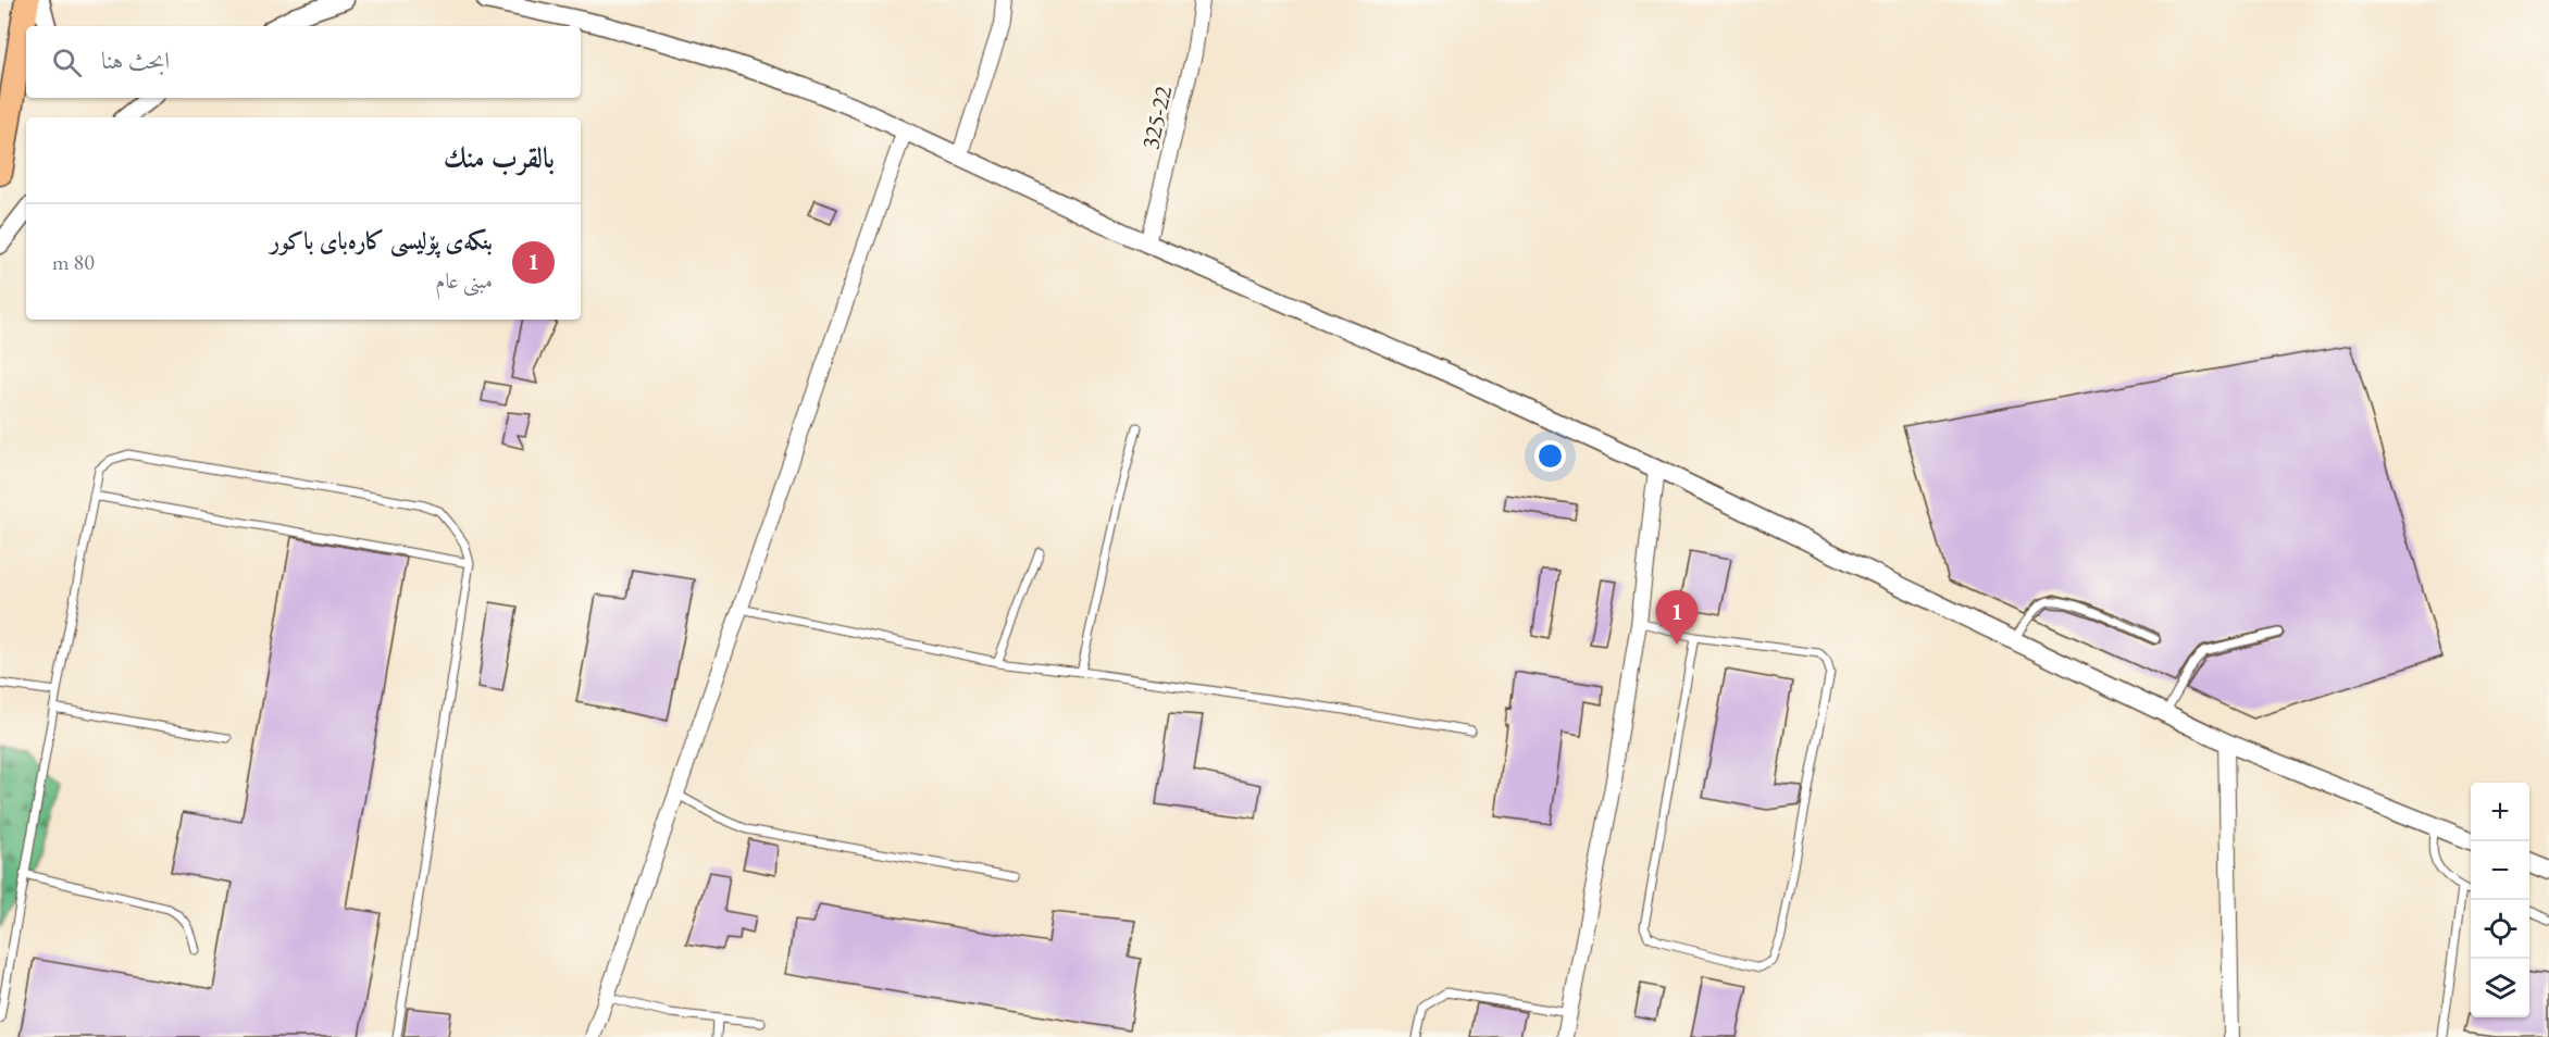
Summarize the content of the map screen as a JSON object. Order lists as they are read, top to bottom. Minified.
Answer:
{"streets":{"street":["325-22"]},"page":{"search":"ابحث هنا","heading":"بالقرب منك","list":[{"mark":"1","name":"بنکەی پۆلیسی کارەبای باکور","note":"مبنى عام","value":"80 m"}],"pins":"1","map_buttons":["+","−"]}}
